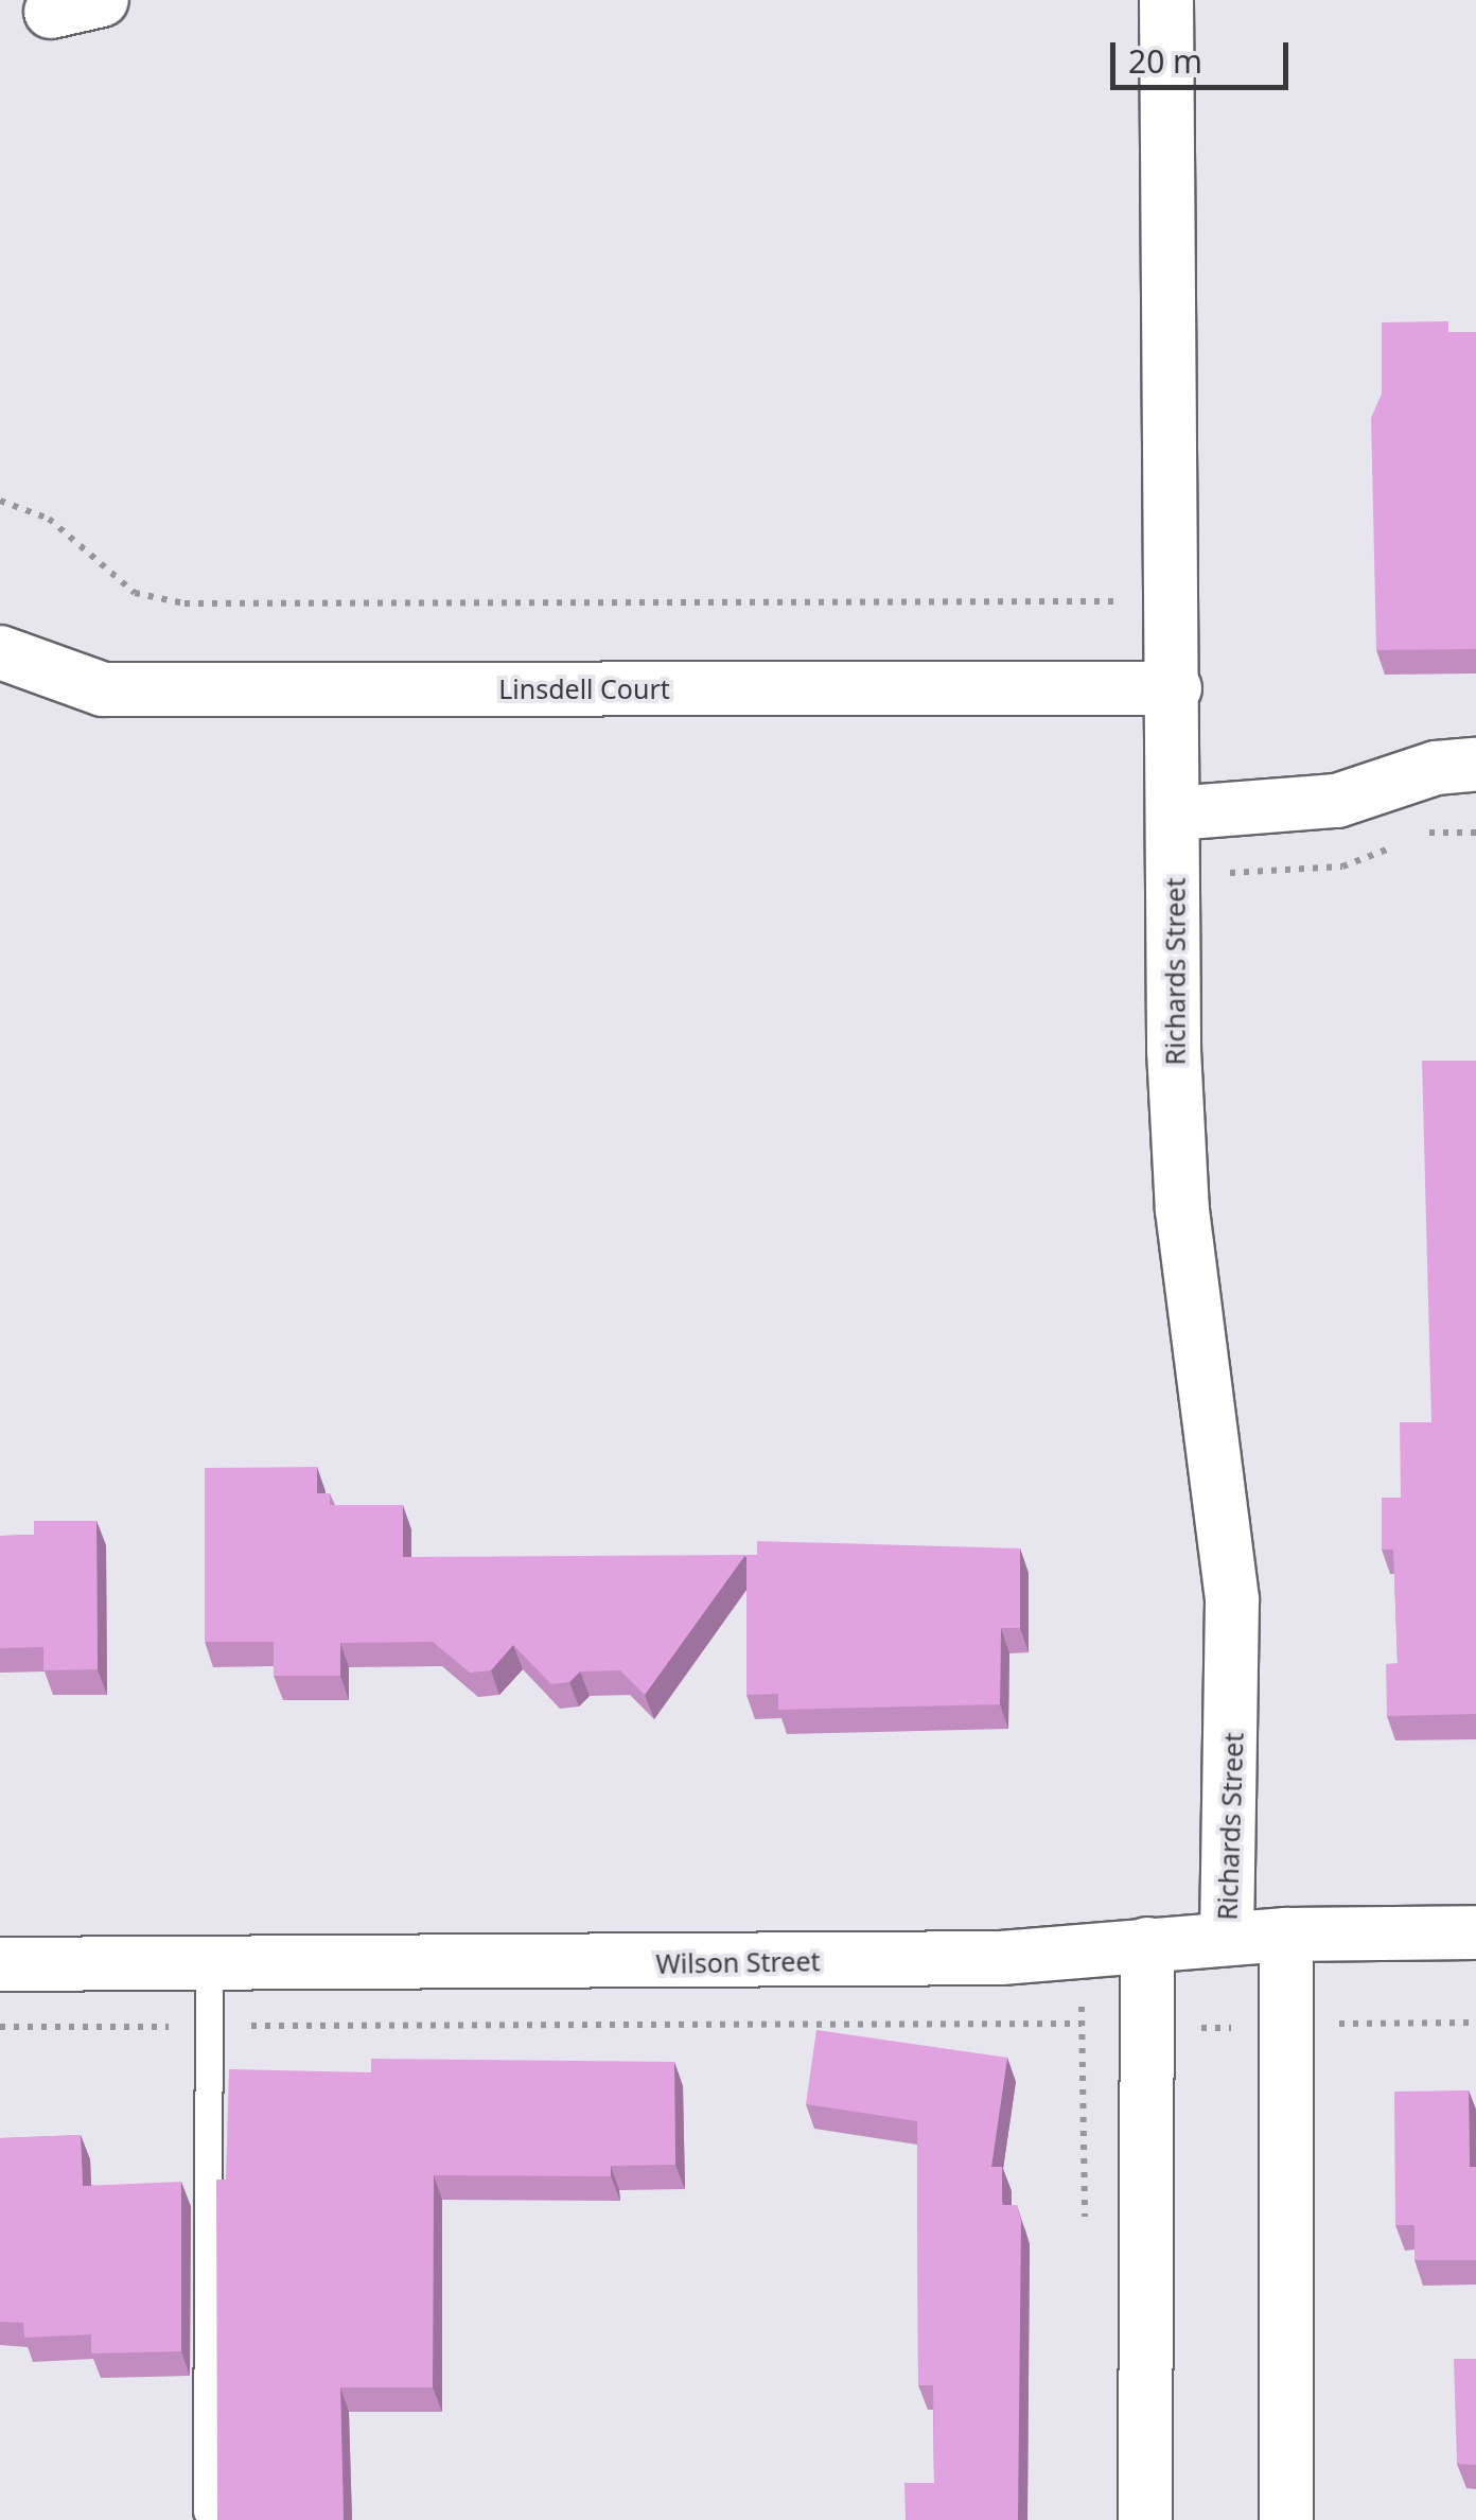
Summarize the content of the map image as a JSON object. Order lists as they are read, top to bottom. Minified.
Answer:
{"streets":{"street":["Linsdell Court","Richards Street","Wilson Street"]},"crossings":[["Linsdell Court","Richards Street"],["Richards Street","Wilson Street"]],"scale_bar":"20 m"}
